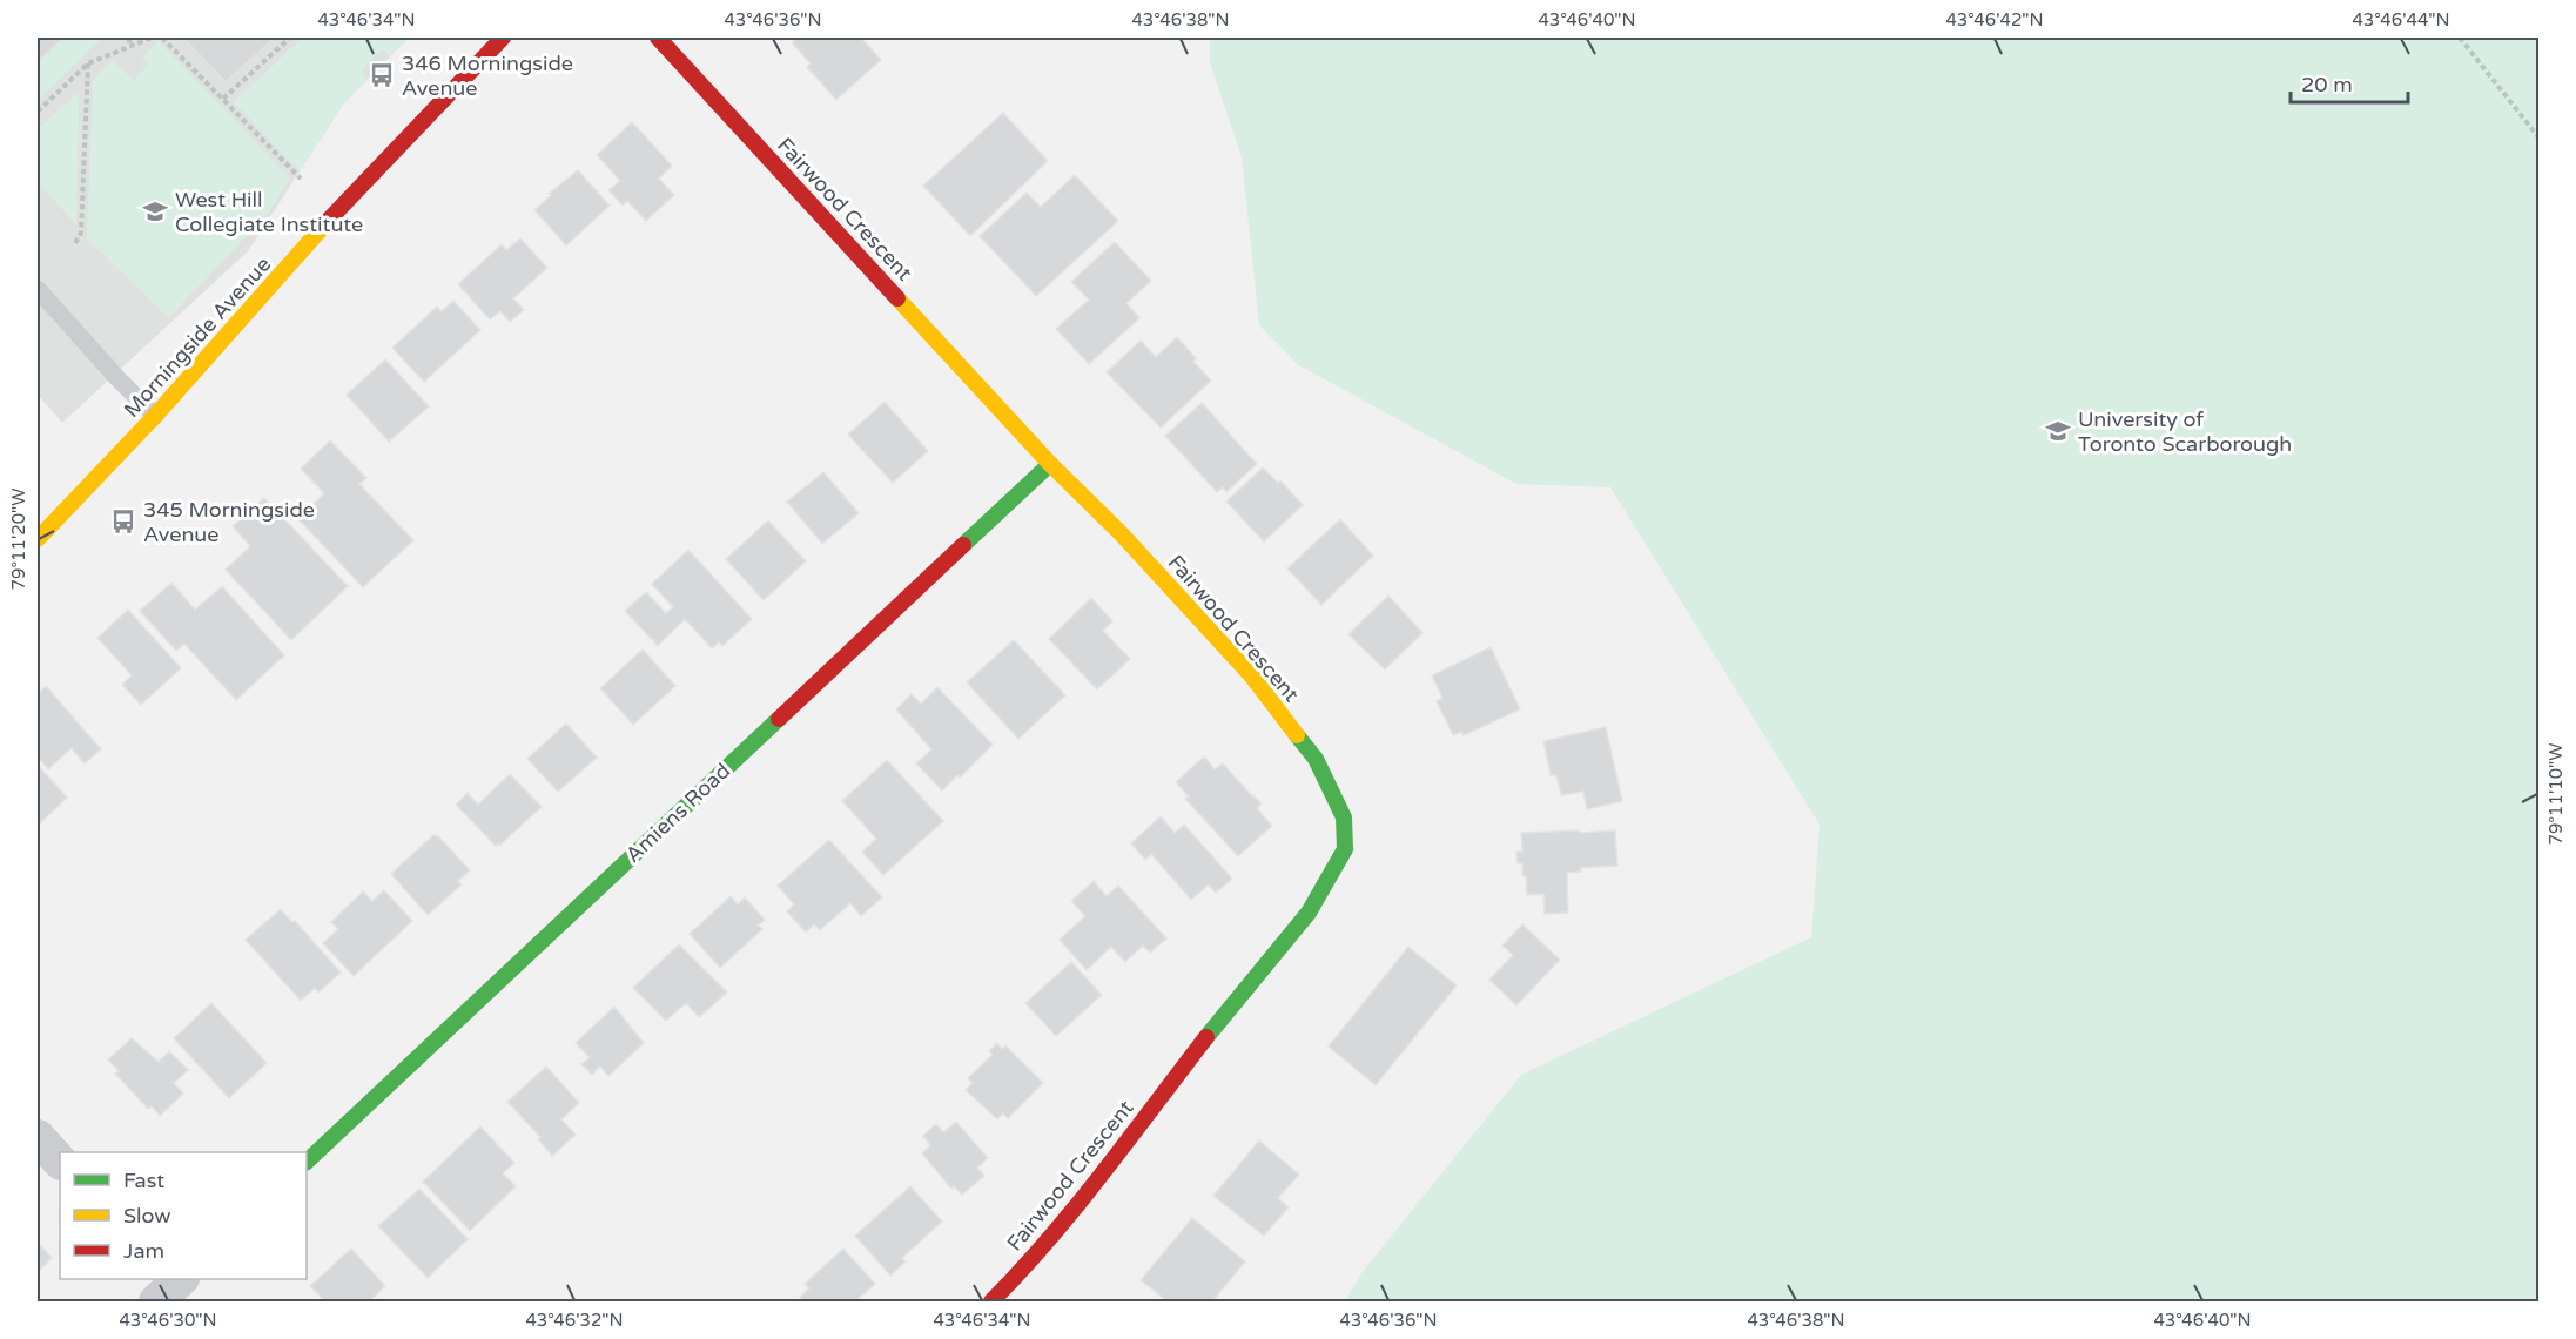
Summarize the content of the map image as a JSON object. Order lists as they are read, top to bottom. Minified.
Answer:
{"streets":{"street":["Fairwood Crescent","Morningside Avenue","Amiens Road"]},"crossings":[["Fairwood Crescent","Amiens Road"]],"places":{"bus stop":["346 Morningside Avenue","345 Morningside Avenue"],"school or university":["West Hill Collegiate Institute","University of Toronto Scarborough"]},"legend":["Fast","Slow","Jam"],"scale_bar":"20 m","coordinates":["43°46'34\"N","43°46'36\"N","43°46'38\"N","43°46'40\"N","43°46'42\"N","43°46'44\"N","79°11'20\"W","79°11'10\"W","43°46'30\"N","43°46'32\"N"]}
